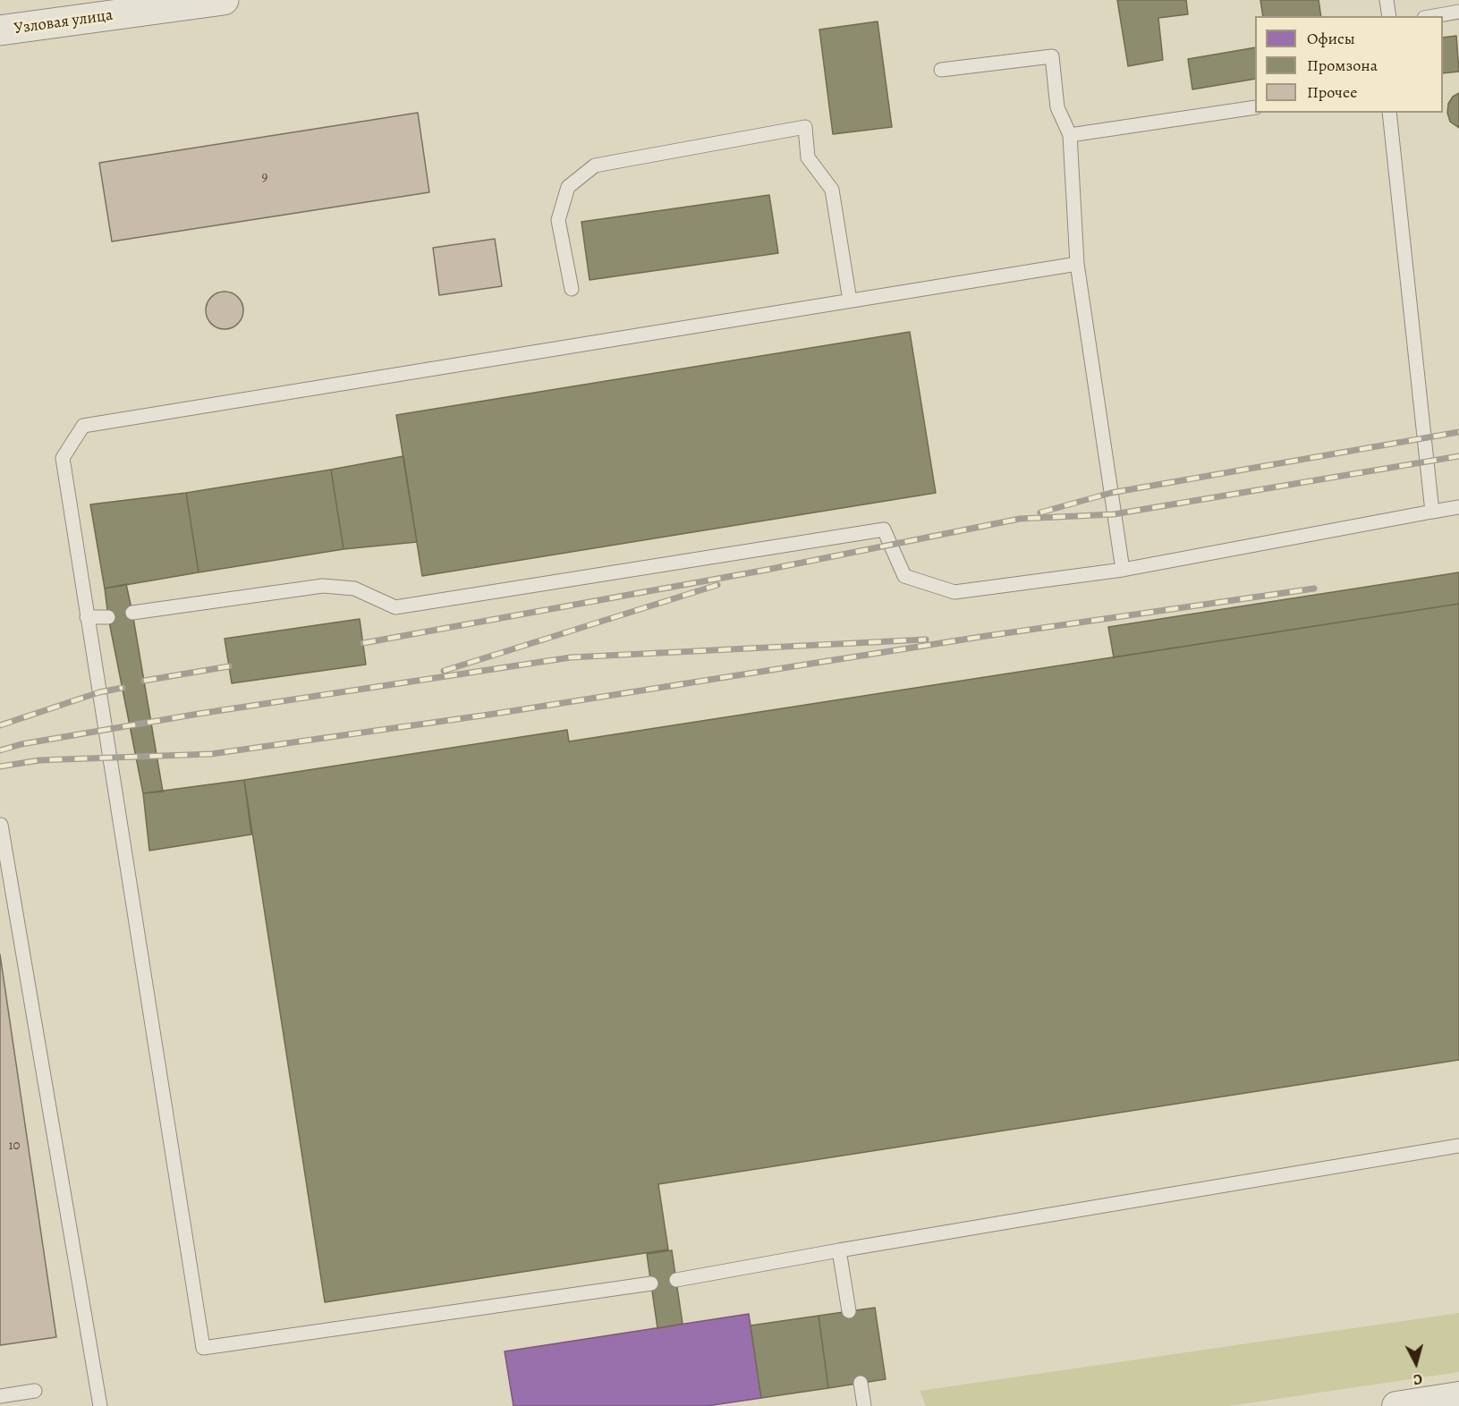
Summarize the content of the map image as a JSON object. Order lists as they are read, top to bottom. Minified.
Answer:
{"streets":{"street":["Узловая улица"]},"house_numbers":["9","10"],"legend":["Офисы","Промзона","Прочее"],"north":"bottom"}
